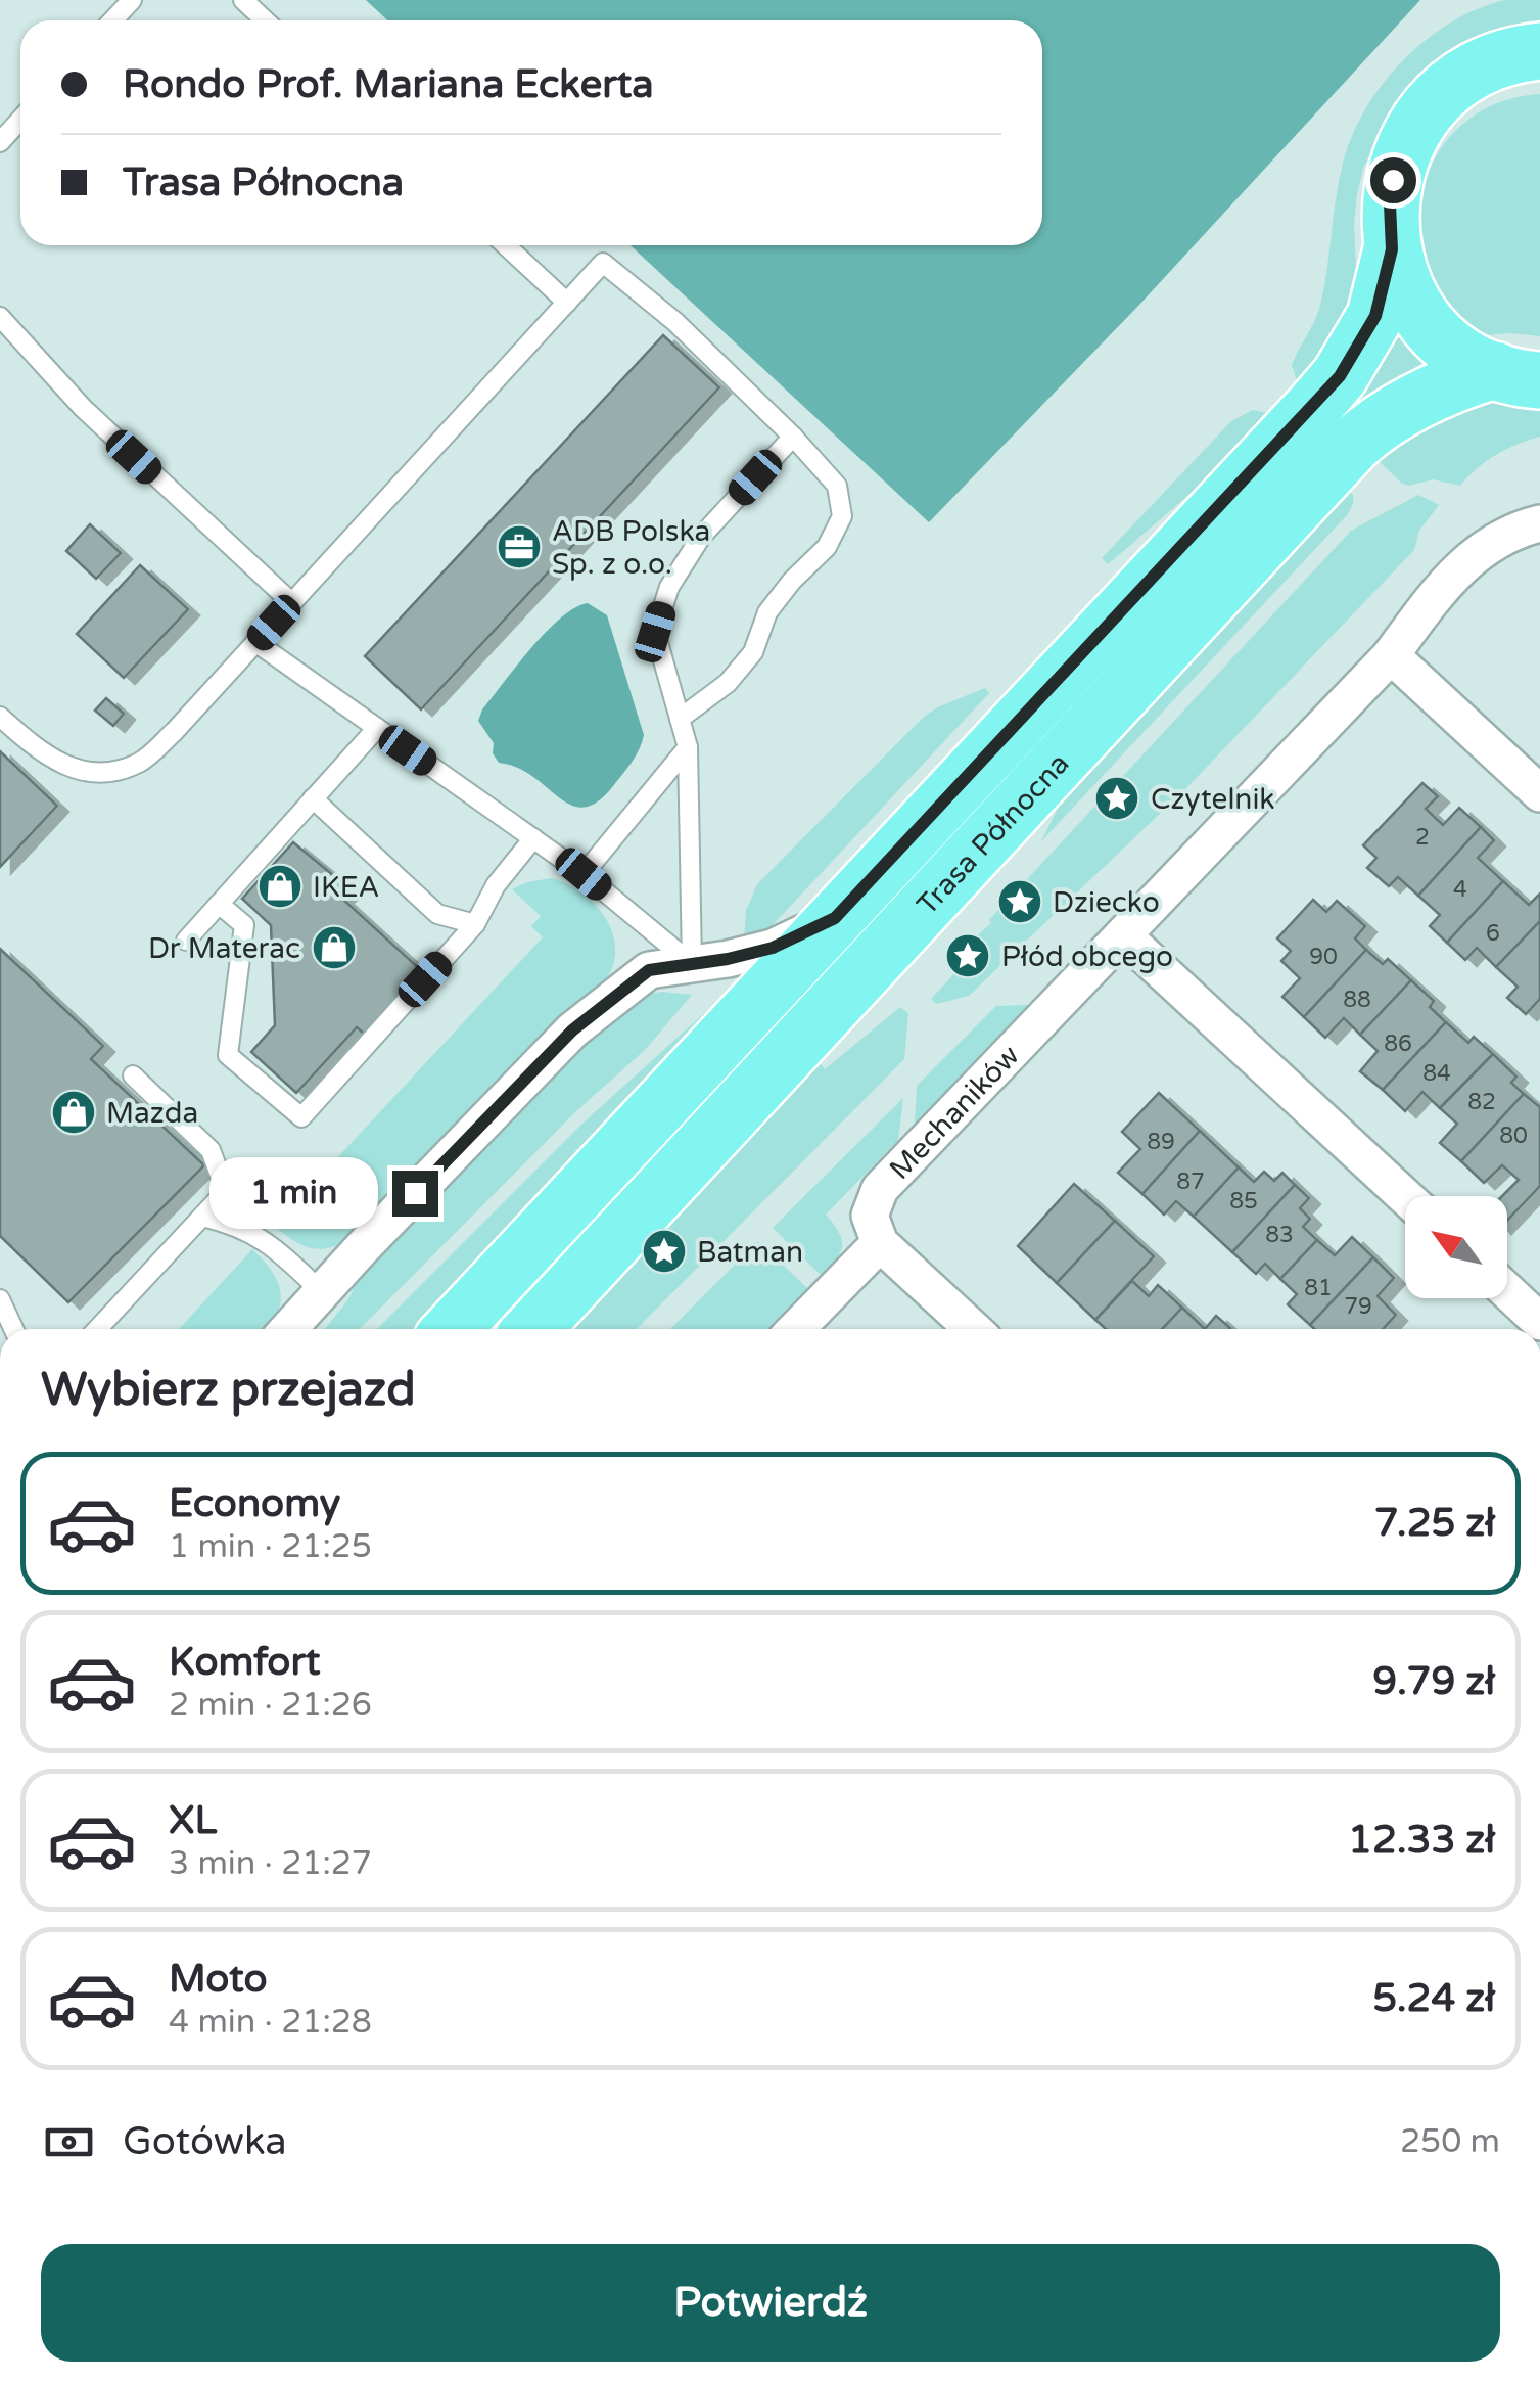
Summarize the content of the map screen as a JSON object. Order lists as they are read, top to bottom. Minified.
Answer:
{"streets":{"main road":["Trasa Północna"],"street":["Mechaników"]},"places":{"office":["ADB Polska Sp. z o.o."],"place":["Czytelnik","Dziecko","Płód obcego","Batman"],"shop":["IKEA","Dr Materac","Mazda"]},"house_numbers":["2","4","6","90","88","86","84","82","80","89","87","85","83","81","79"],"north":"top left","page":{"banner":["Rondo Prof. Mariana Eckerta","Trasa Północna"],"bubble":"1 min","heading":"Wybierz przejazd","list":[{"name":"Economy","note":"1 min · 21:25","value":"7.25 zł"},{"name":"Komfort","note":"2 min · 21:26","value":"9.79 zł"},{"name":"XL","note":"3 min · 21:27","value":"12.33 zł"},{"name":"Moto","note":"4 min · 21:28","value":"5.24 zł"}],"pay":["Gotówka","250 m"],"buttons":"Potwierdź"}}
